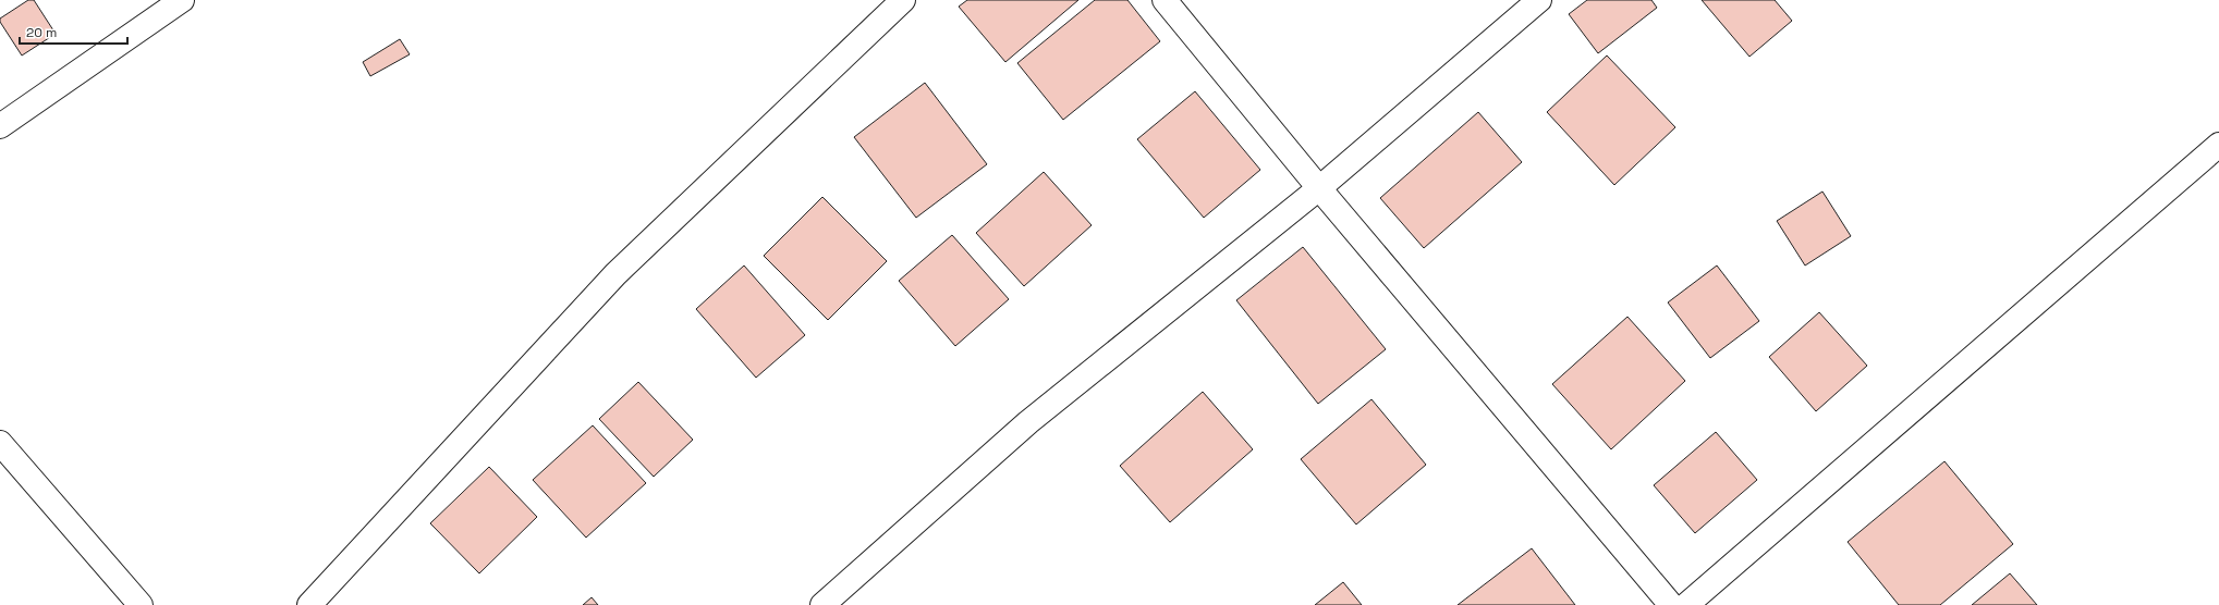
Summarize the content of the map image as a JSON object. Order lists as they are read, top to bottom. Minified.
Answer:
{"scale_bar":"20 m"}
